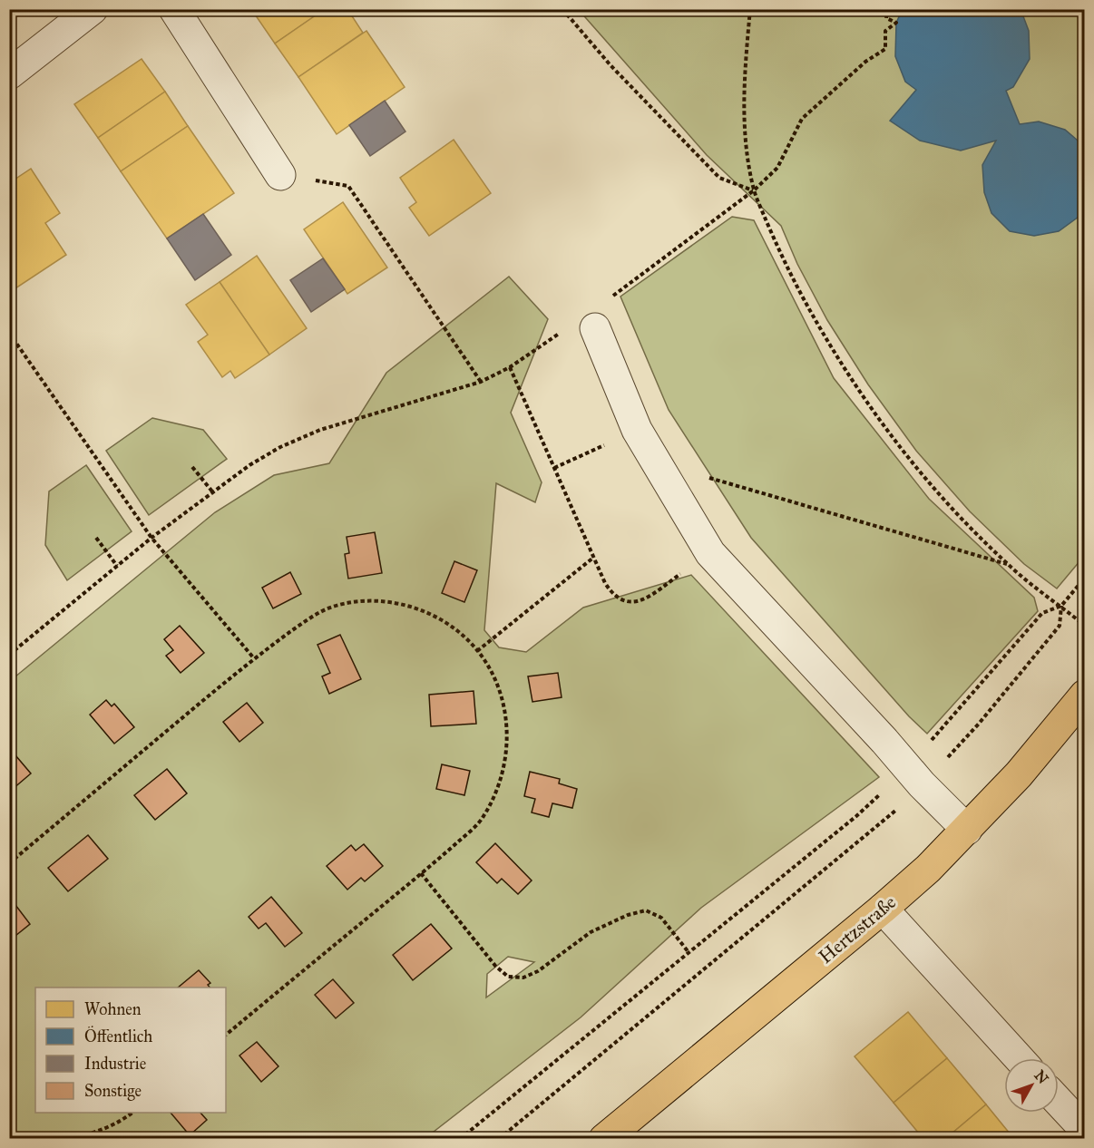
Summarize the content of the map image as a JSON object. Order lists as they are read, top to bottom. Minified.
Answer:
{"streets":{"main road":["Hertzstraße"]},"legend":["Wohnen","Öffentlich","Industrie","Sonstige"],"north":"top right"}
